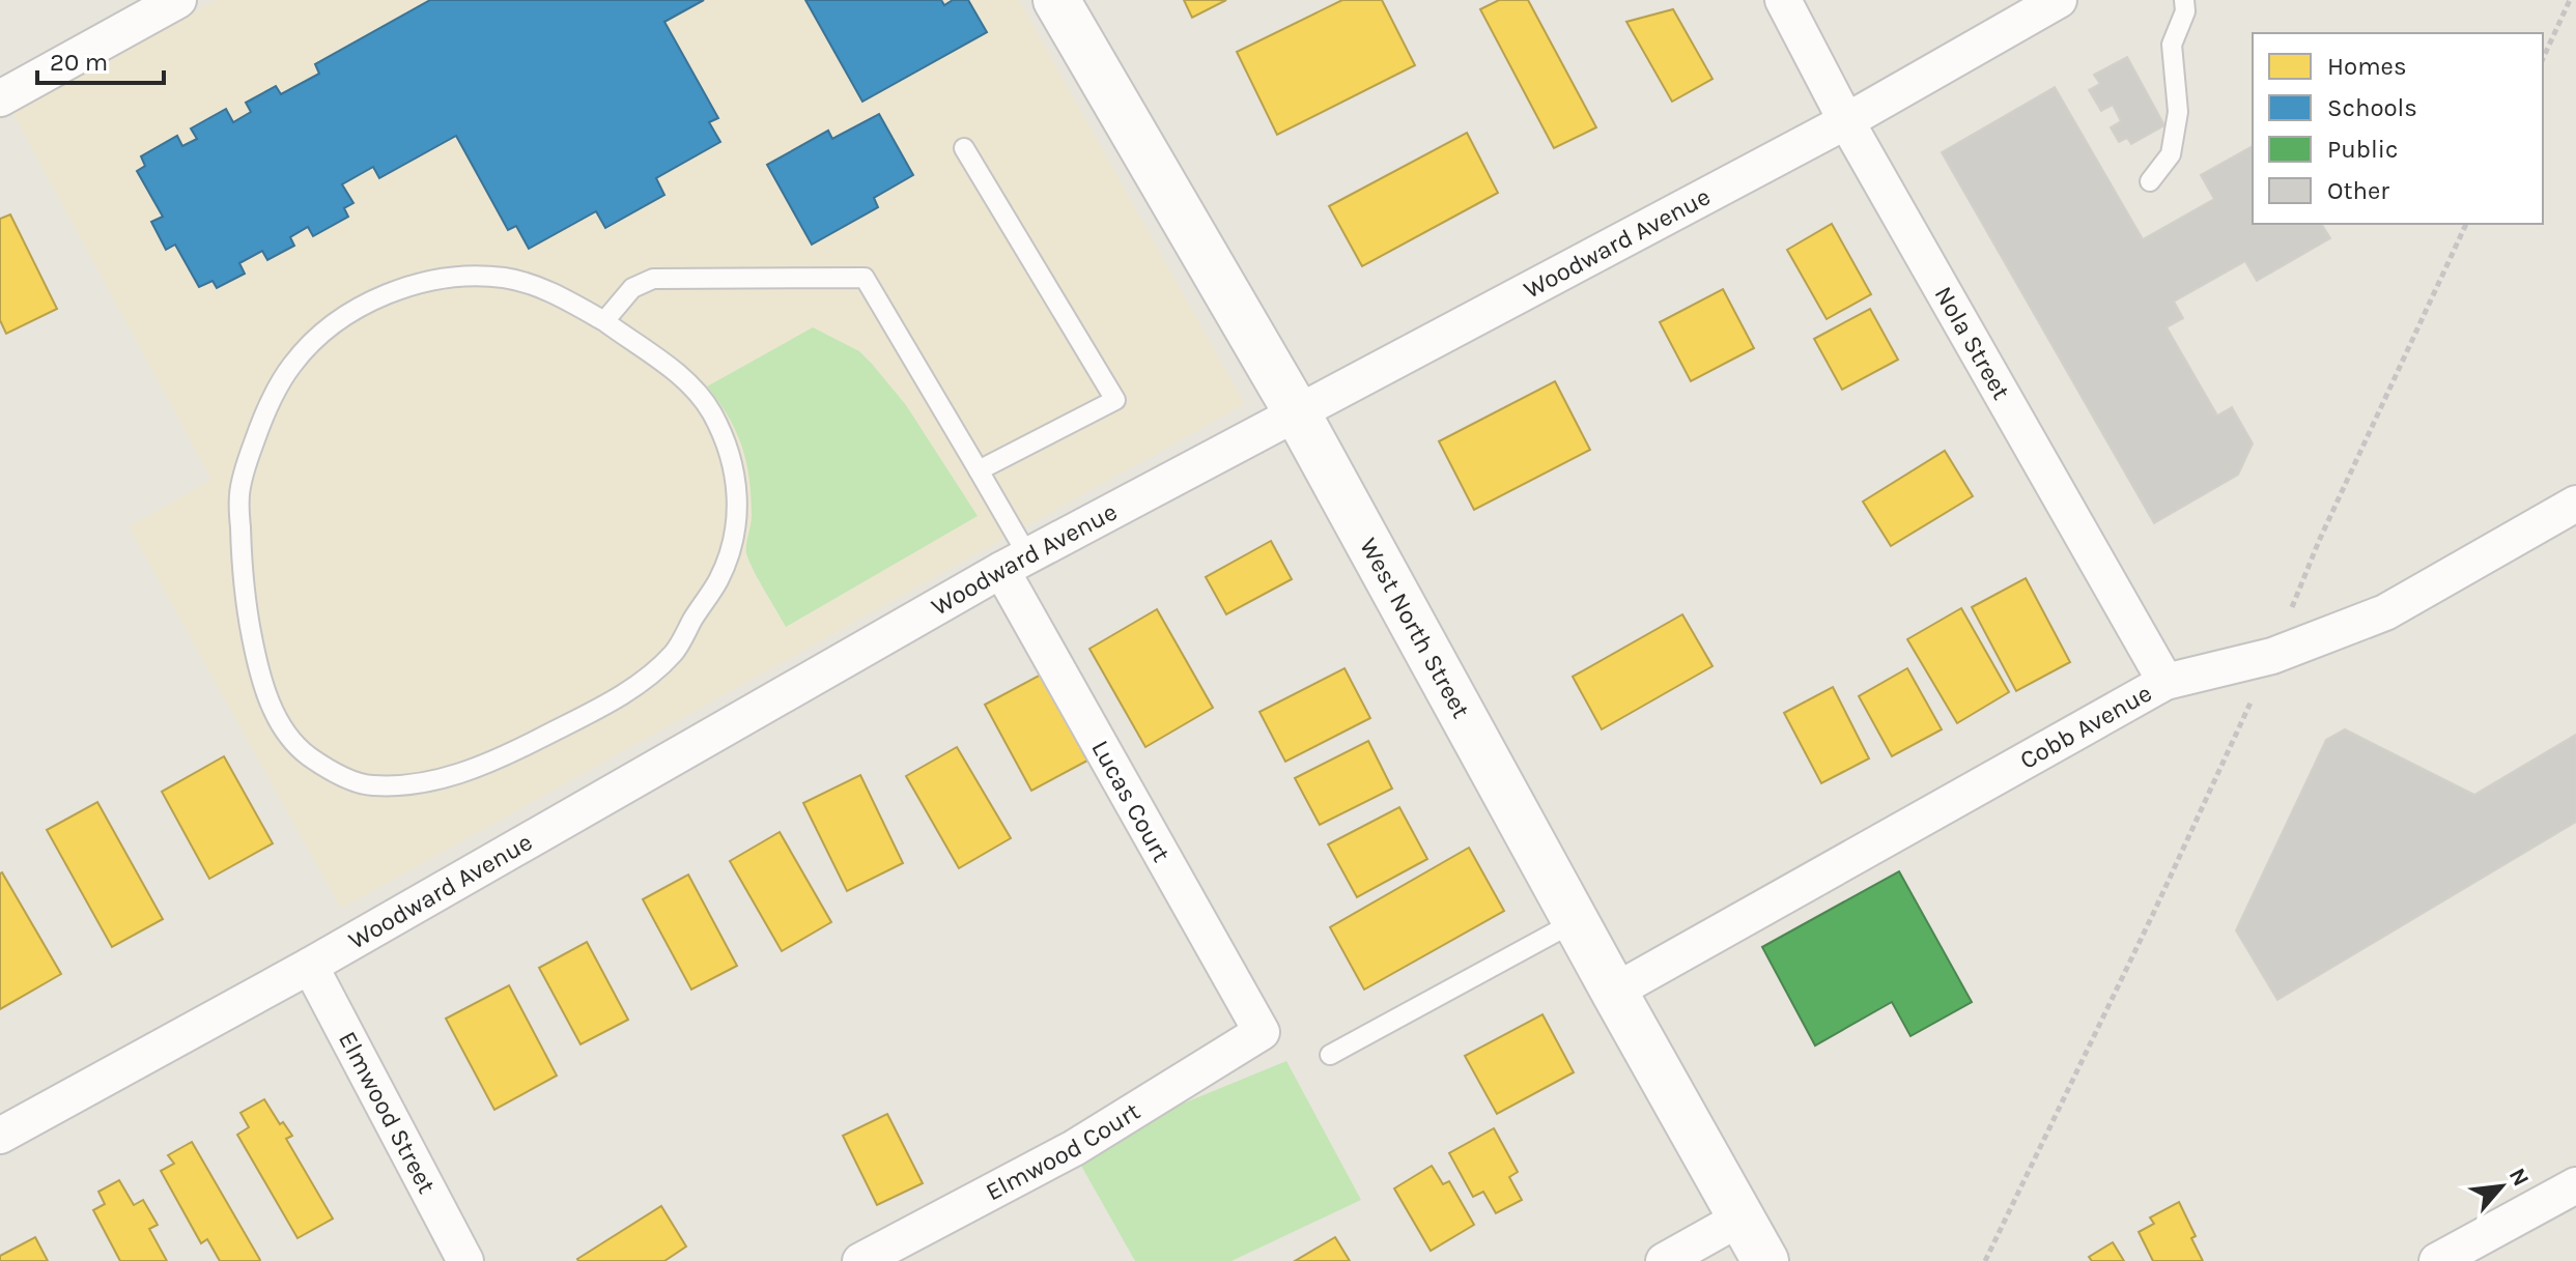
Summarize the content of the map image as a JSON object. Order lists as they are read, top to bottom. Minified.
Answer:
{"streets":{"street":["Woodward Avenue","Nola Street","West North Street","Cobb Avenue","Lucas Court","Elmwood Street","Elmwood Court"]},"crossings":[["Woodward Avenue","Nola Street"],["Woodward Avenue","West North Street"],["Woodward Avenue","Lucas Court"],["Woodward Avenue","Elmwood Street"],["Nola Street","Cobb Avenue"],["West North Street","Cobb Avenue"],["Lucas Court","Elmwood Court"]],"legend":["Homes","Schools","Public","Other"],"scale_bar":"20 m","north":"top right"}
